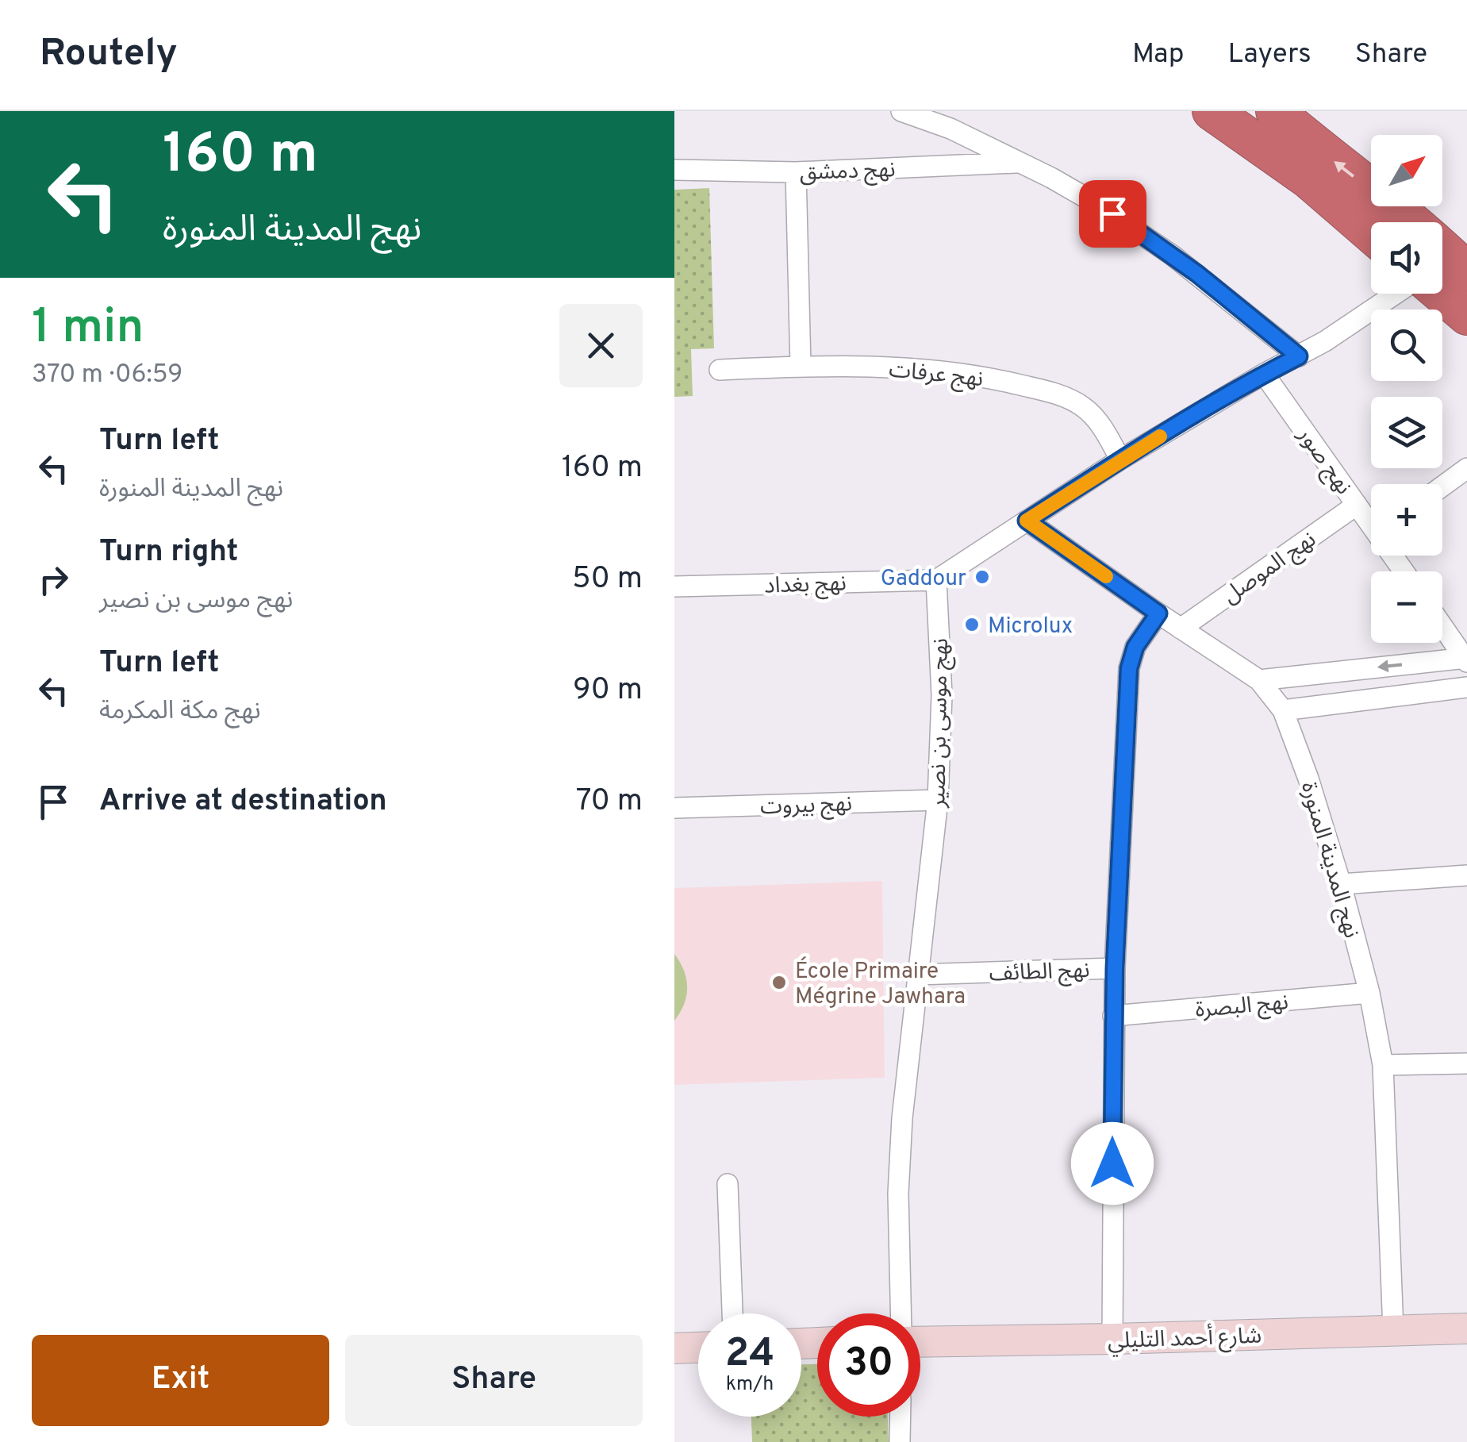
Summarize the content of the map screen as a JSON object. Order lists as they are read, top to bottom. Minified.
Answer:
{"streets":{"street":["نهج دمشق","نهج عرفات","نهج صور","نهج الموصل","نهج بغداد","نهج موسى بن نصير","نهج بيروت","نهج المدينة المنورة","نهج الطائف","نهج البصرة","شارع أحمد التليلي"]},"crossings":[["نهج صور","نهج الموصل"],["نهج الموصل","نهج المدينة المنورة"],["نهج بغداد","نهج موسى بن نصير"],["نهج موسى بن نصير","نهج بيروت"],["نهج موسى بن نصير","نهج الطائف"],["نهج المدينة المنورة","نهج البصرة"],["نهج المدينة المنورة","شارع أحمد التليلي"]],"places":["Gaddour","Microlux","École Primaire Mégrine Jawhara"],"north":"top right","page":{"header":"Routely","nav":["Map","Layers","Share"],"turn":["160 m","نهج المدينة المنورة"],"map_buttons":["+","−"],"heading":["1 min","370 m · 06:59"],"list":[{"name":"Turn left","note":"نهج المدينة المنورة","value":"160 m"},{"name":"Turn right","note":"نهج موسى بن نصير","value":"50 m"},{"name":"Turn left","note":"نهج مكة المكرمة","value":"90 m"},{"name":"Arrive at destination","value":"70 m"}],"speed":"24 km/h","limit":"30","buttons":["Exit","Share"]}}
